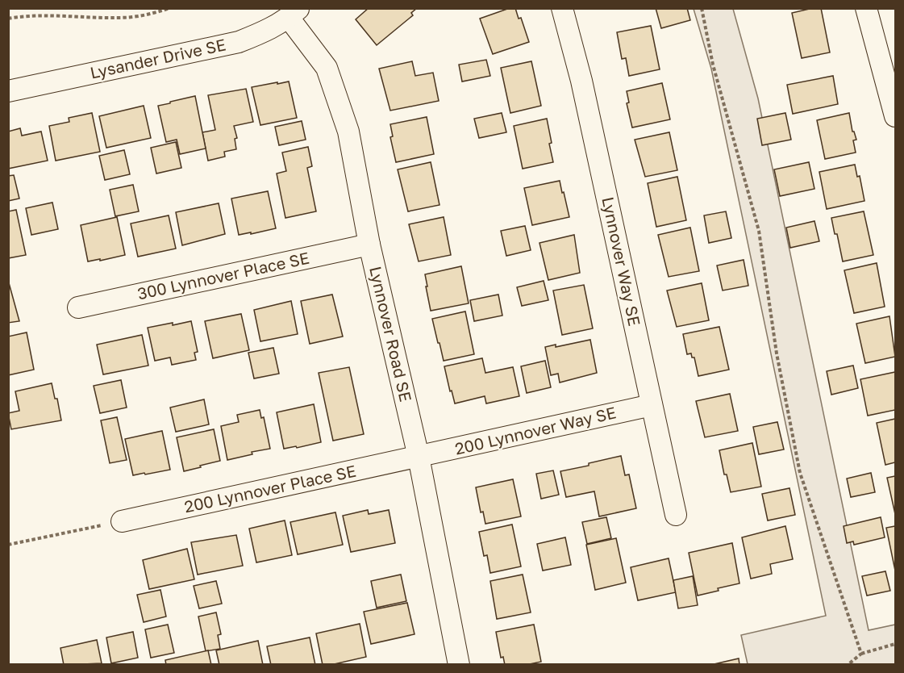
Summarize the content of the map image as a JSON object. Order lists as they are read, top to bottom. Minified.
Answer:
{"streets":{"street":["Lysander Drive SE","Lynnover Way SE","300 Lynnover Place SE","Lynnover Road SE","200 Lynnover Way SE","200 Lynnover Place SE"]},"crossings":[["Lysander Drive SE","Lynnover Road SE"],["Lynnover Way SE","200 Lynnover Way SE"],["300 Lynnover Place SE","Lynnover Road SE"],["Lynnover Road SE","200 Lynnover Way SE"],["Lynnover Road SE","200 Lynnover Place SE"],["200 Lynnover Way SE","200 Lynnover Place SE"]]}
